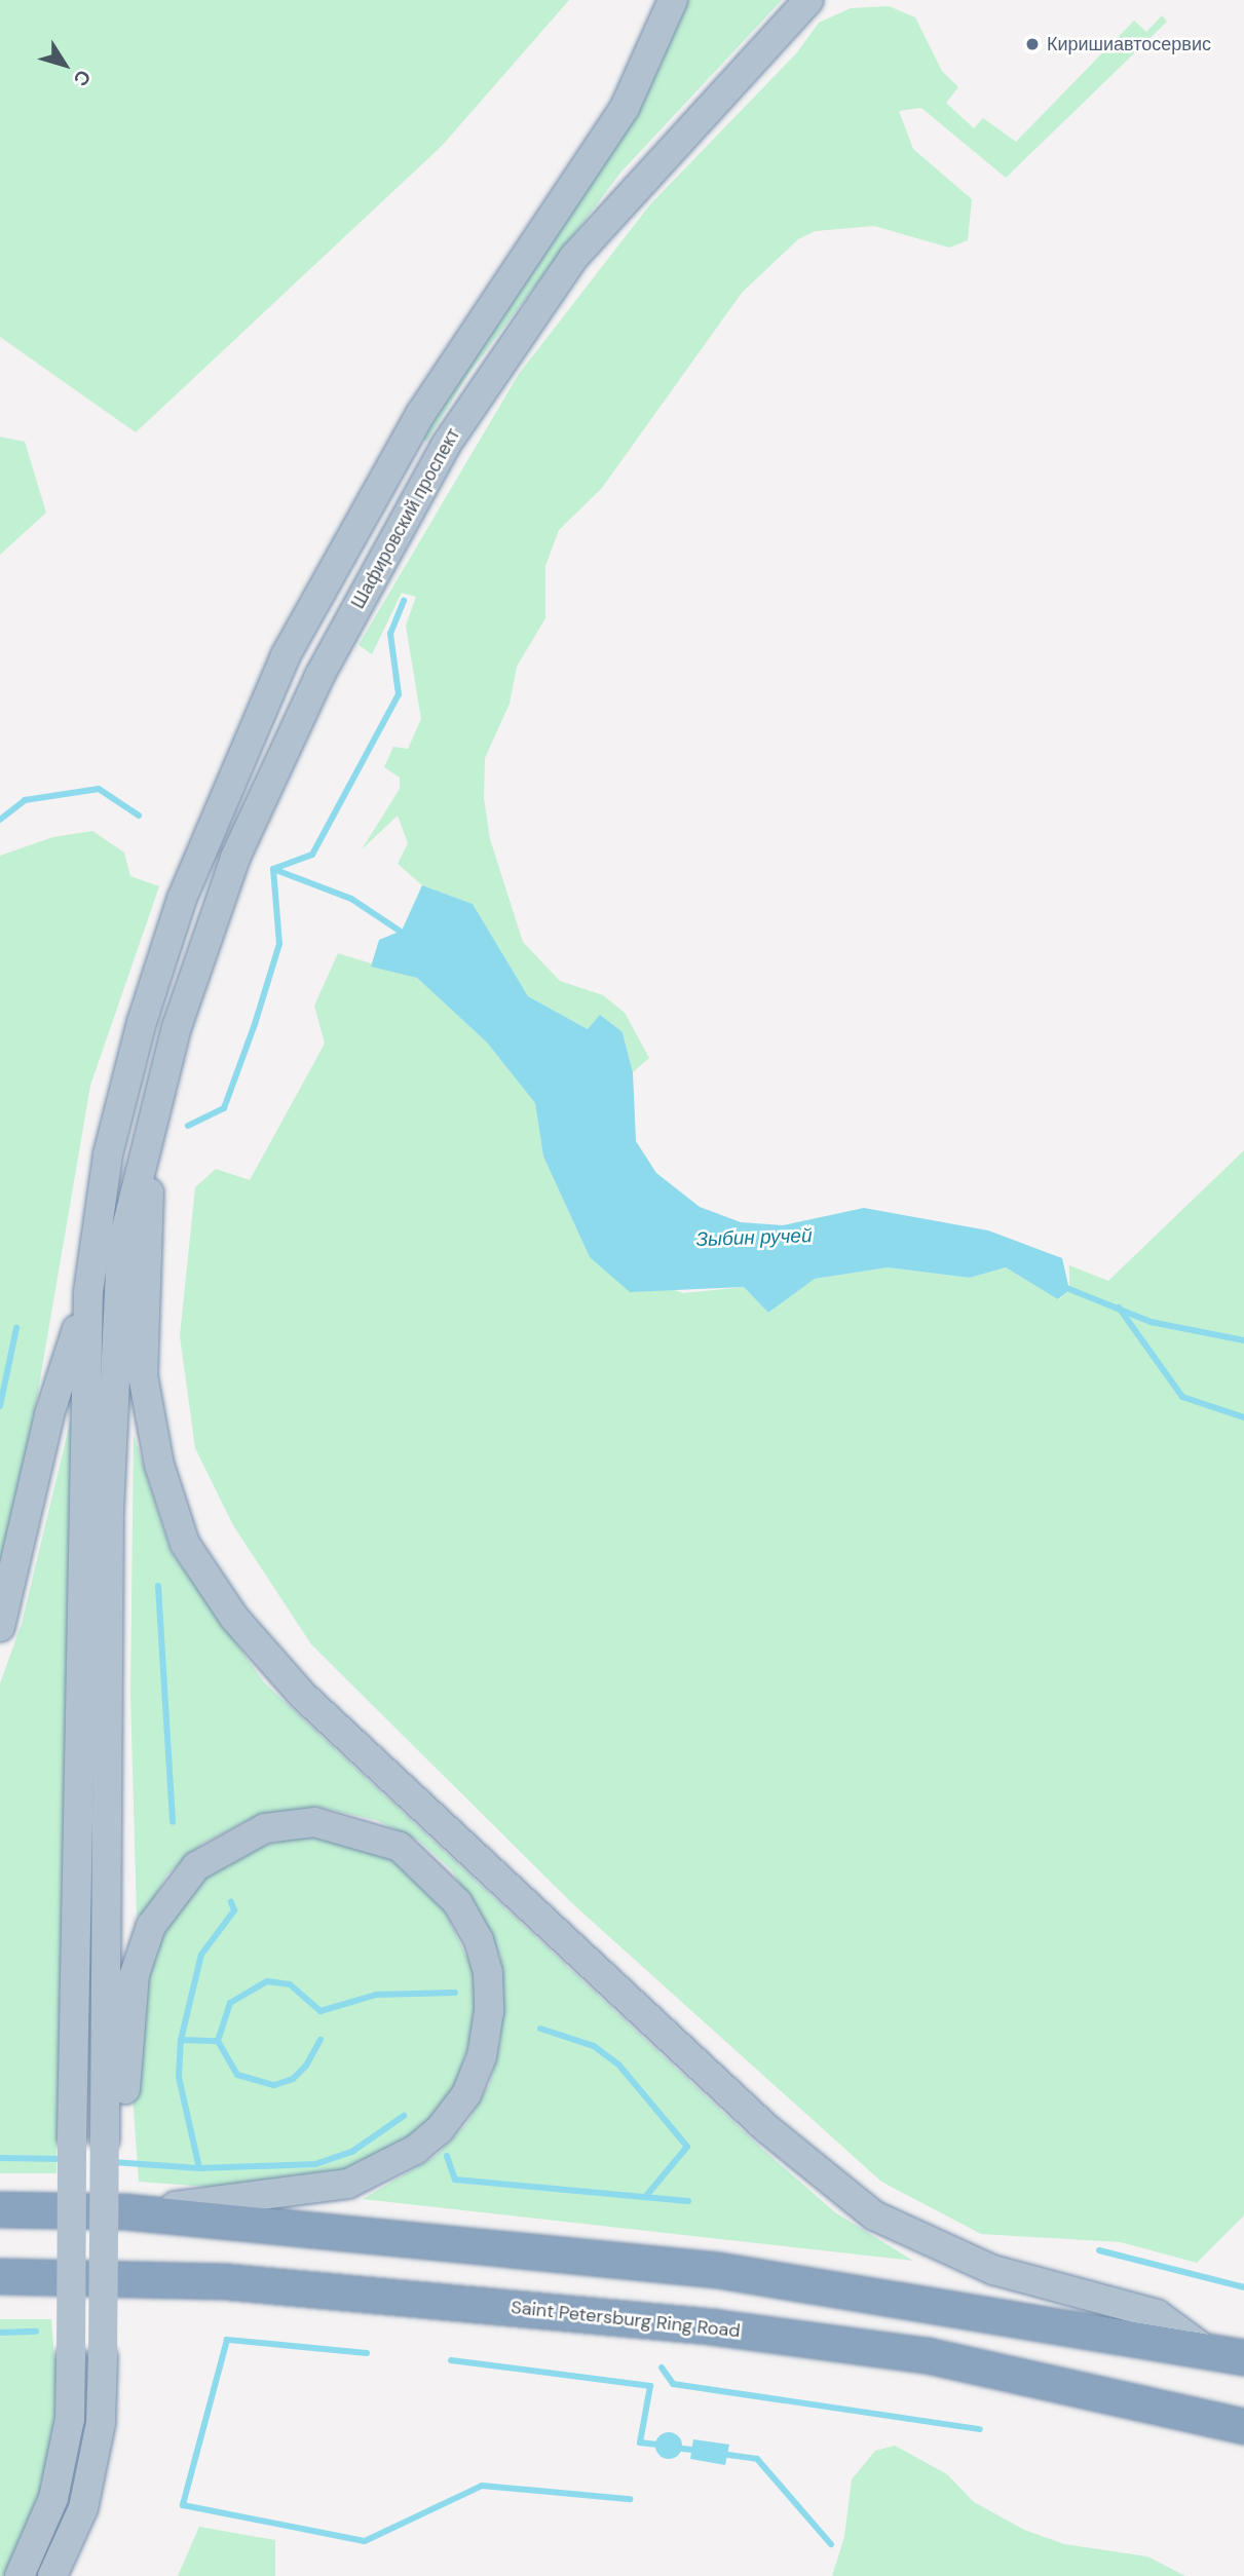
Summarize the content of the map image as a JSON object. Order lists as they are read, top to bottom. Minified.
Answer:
{"streets":{"highway":["Saint Petersburg Ring Road"],"main road":["Шафировский проспект"]},"water":["Зыбин ручей"],"places":["Киришиавтосервис"],"north":"bottom right"}
